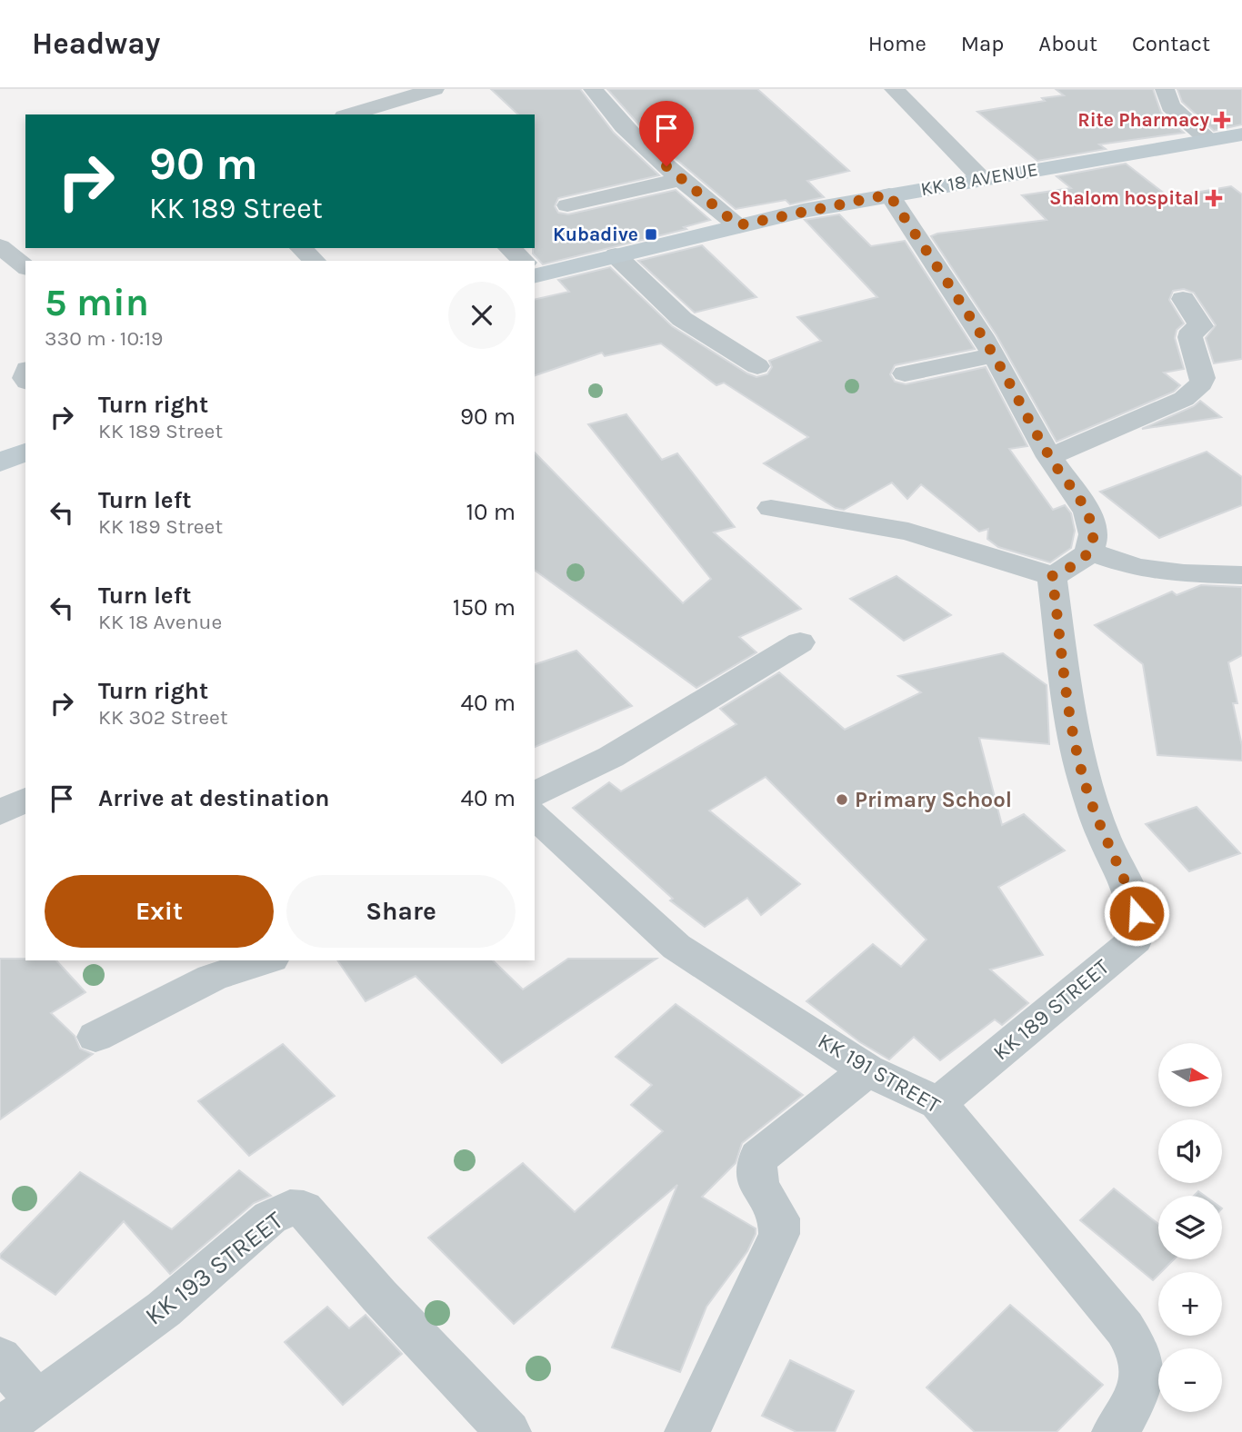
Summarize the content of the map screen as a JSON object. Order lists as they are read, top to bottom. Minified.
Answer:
{"streets":{"main road":["KK 18 AVENUE"],"street":["KK 189 STREET","KK 191 STREET","KK 193 STREET"]},"crossings":[["KK 189 STREET","KK 191 STREET"]],"places":{"health":["Rite Pharmacy","Shalom hospital"],"transit":["Kubadive"],"other":["Primary School"]},"north":"right","page":{"header":"Headway","nav":["Home","Map","About","Contact"],"turn":["90 m","KK 189 Street"],"heading":["5 min","330 m · 10:19"],"list":[{"name":"Turn right","note":"KK 189 Street","value":"90 m"},{"name":"Turn left","note":"KK 189 Street","value":"10 m"},{"name":"Turn left","note":"KK 18 Avenue","value":"150 m"},{"name":"Turn right","note":"KK 302 Street","value":"40 m"},{"name":"Arrive at destination","value":"40 m"}],"buttons":["Exit","Share"],"map_buttons":["+","−"]}}
